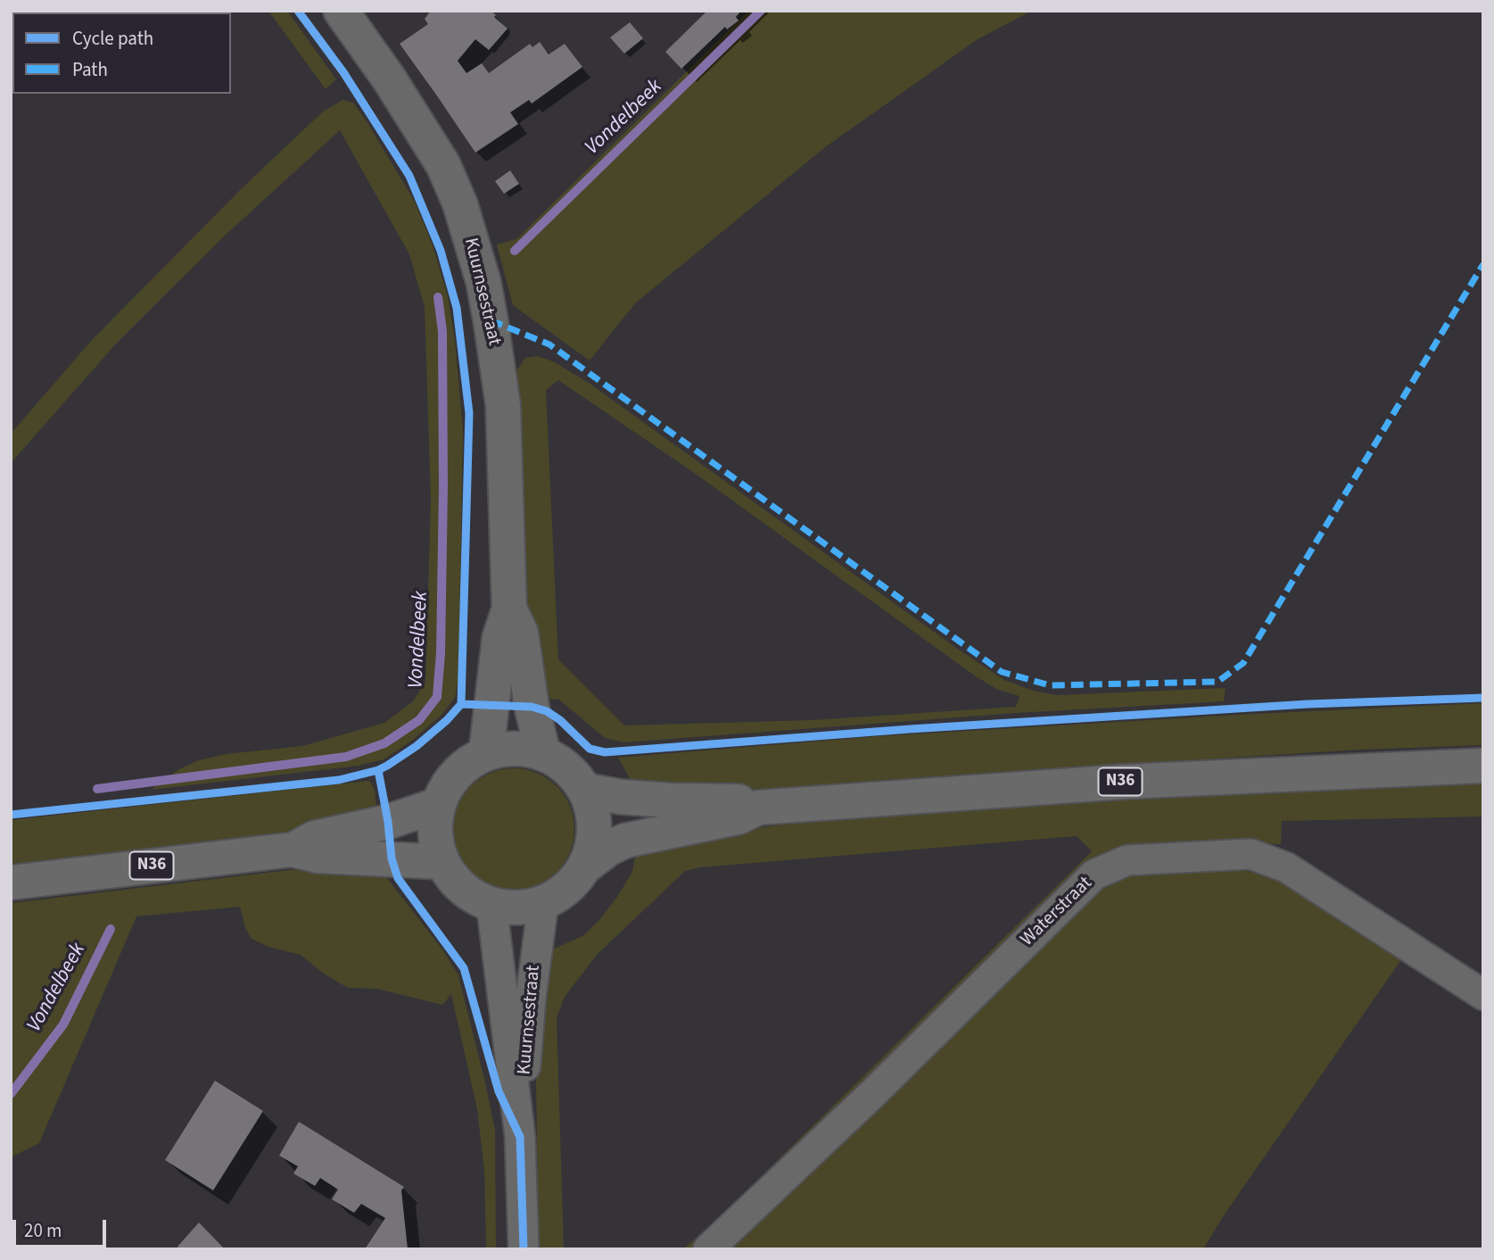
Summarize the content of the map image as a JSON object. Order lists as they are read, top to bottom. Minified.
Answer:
{"streets":{"main road":["N36"],"street":["Kuurnsestraat","Waterstraat"]},"crossings":[["Kuurnsestraat","N36"]],"water":["Vondelbeek"],"legend":["Cycle path","Path"],"scale_bar":"20 m"}
